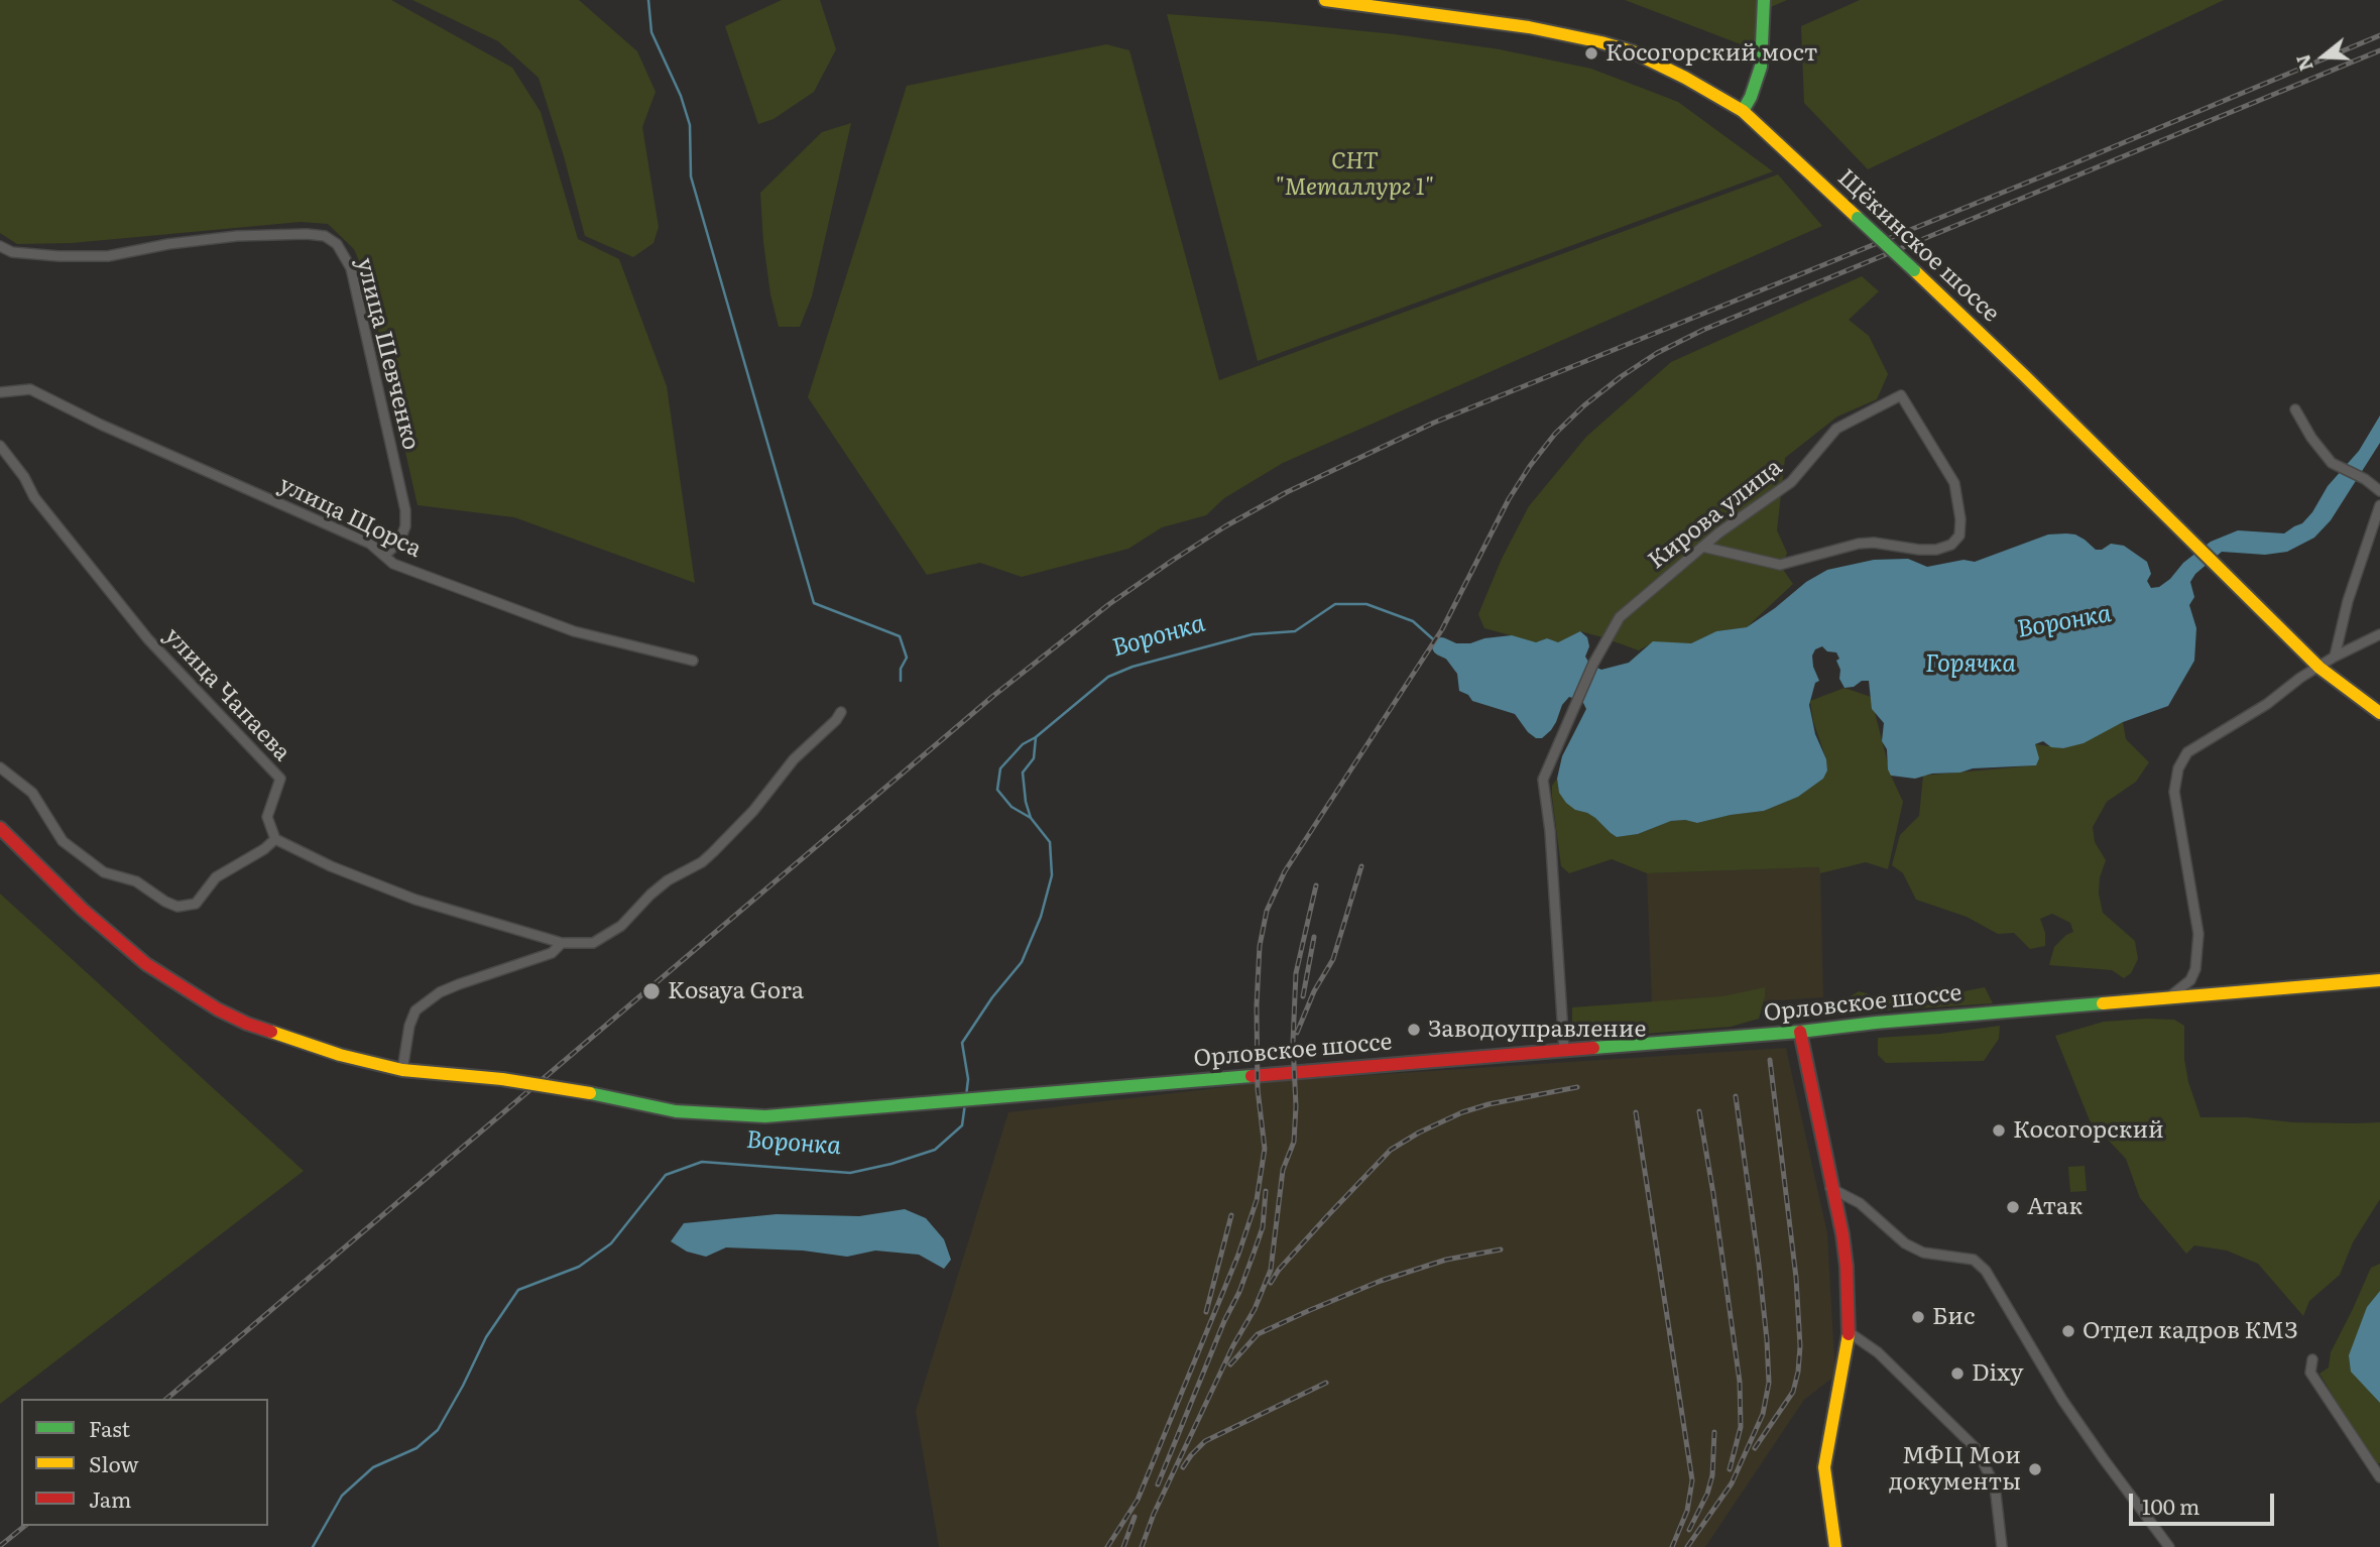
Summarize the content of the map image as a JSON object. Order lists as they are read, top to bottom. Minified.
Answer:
{"streets":{"main road":["Щёкинское шоссе","Орловское шоссе"],"street":["улица Шевченко","Кирова улица","улица Щорса","улица Чапаева"]},"crossings":[["улица Шевченко","улица Щорса"],["Кирова улица","Орловское шоссе"]],"water":["Воронка","Горячка"],"parks":["СНТ \"Металлург 1\""],"places":["Косогорский мост","Kosaya Gora","Заводоуправление","Косогорский","Атак","Бис","Отдел кадров КМЗ","Dixy","МФЦ Мои документы"],"legend":["Fast","Slow","Jam"],"scale_bar":"100 m","north":"left"}
